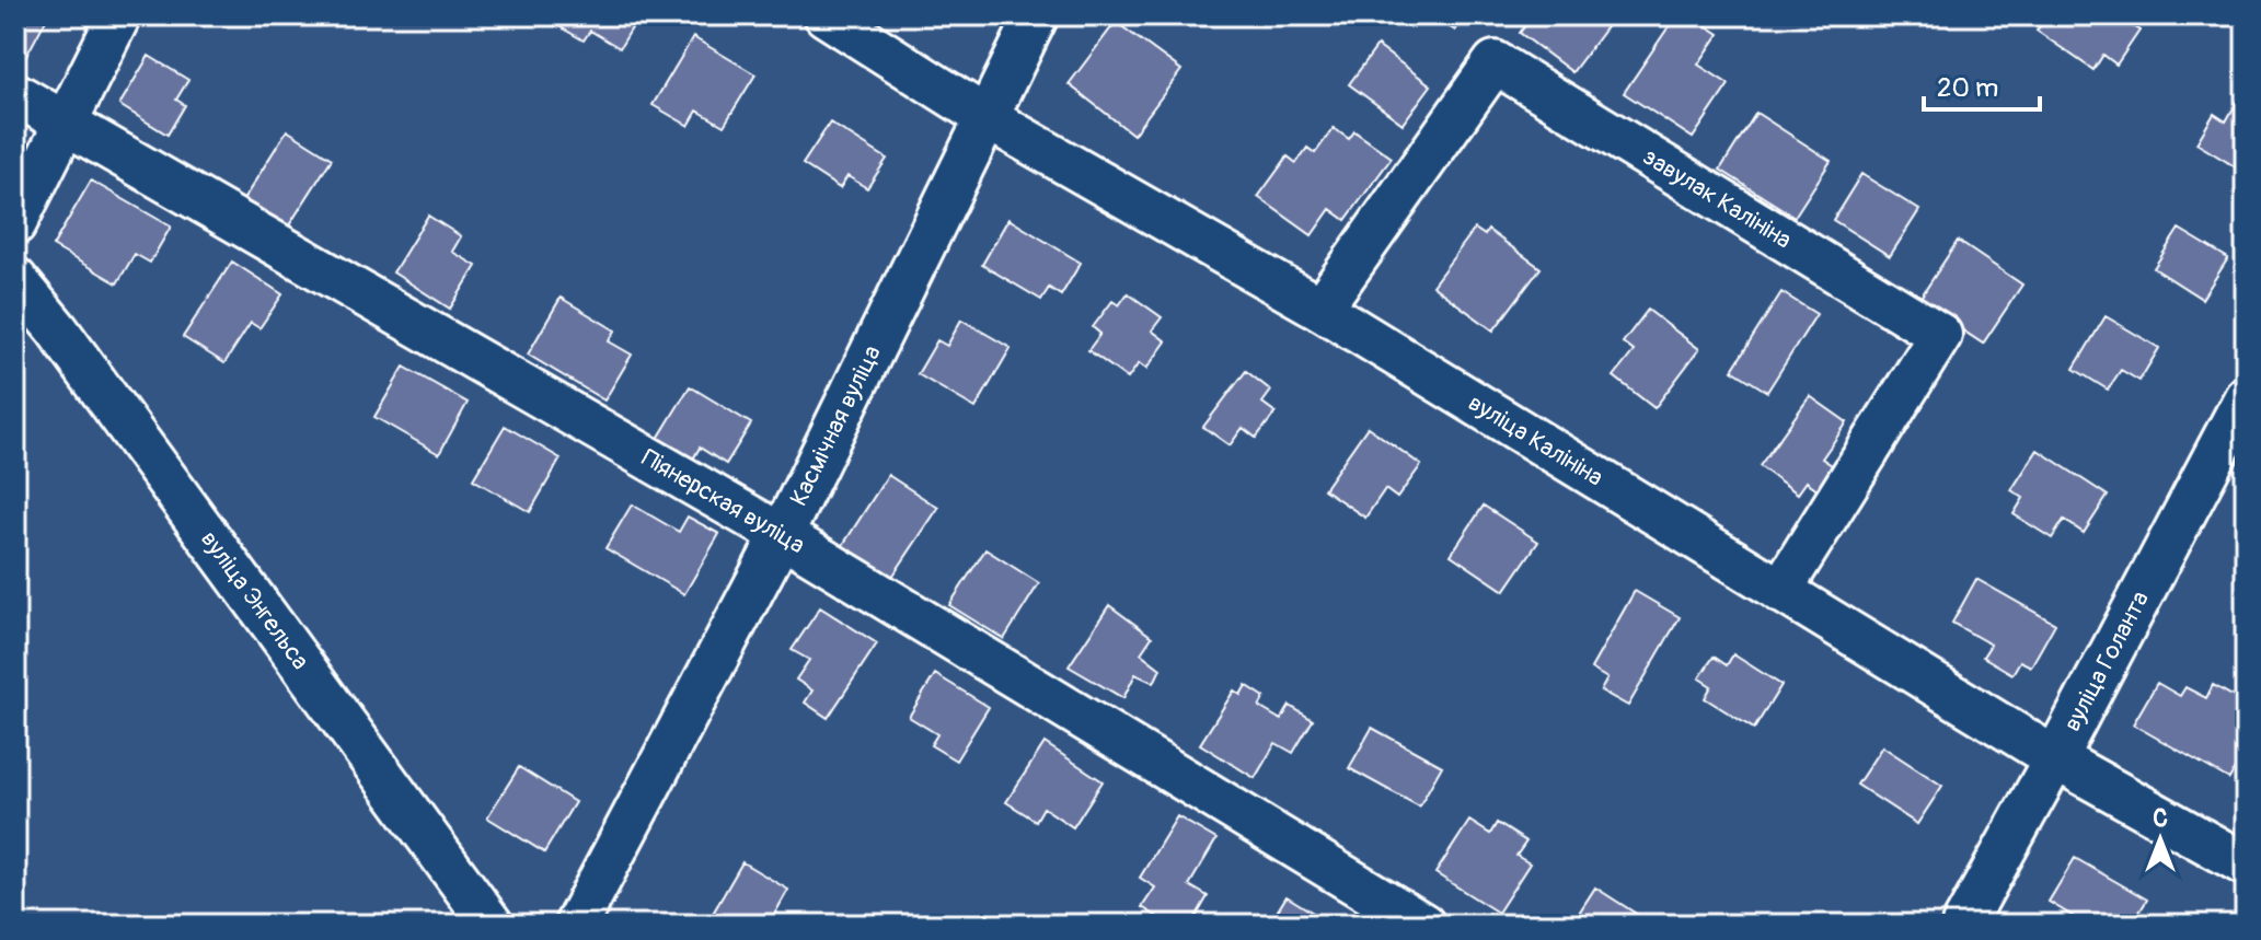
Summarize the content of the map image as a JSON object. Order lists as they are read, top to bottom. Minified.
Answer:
{"streets":{"street":["завулак Калініна","Касмічная вуліца","вуліца Калініна","Піянерская вуліца","вуліца Энгельса","вуліца Голанта"]},"crossings":[["завулак Калініна","вуліца Калініна"],["Касмічная вуліца","вуліца Калініна"],["Касмічная вуліца","Піянерская вуліца"],["вуліца Калініна","вуліца Голанта"]],"scale_bar":"20 m","north":"top"}
